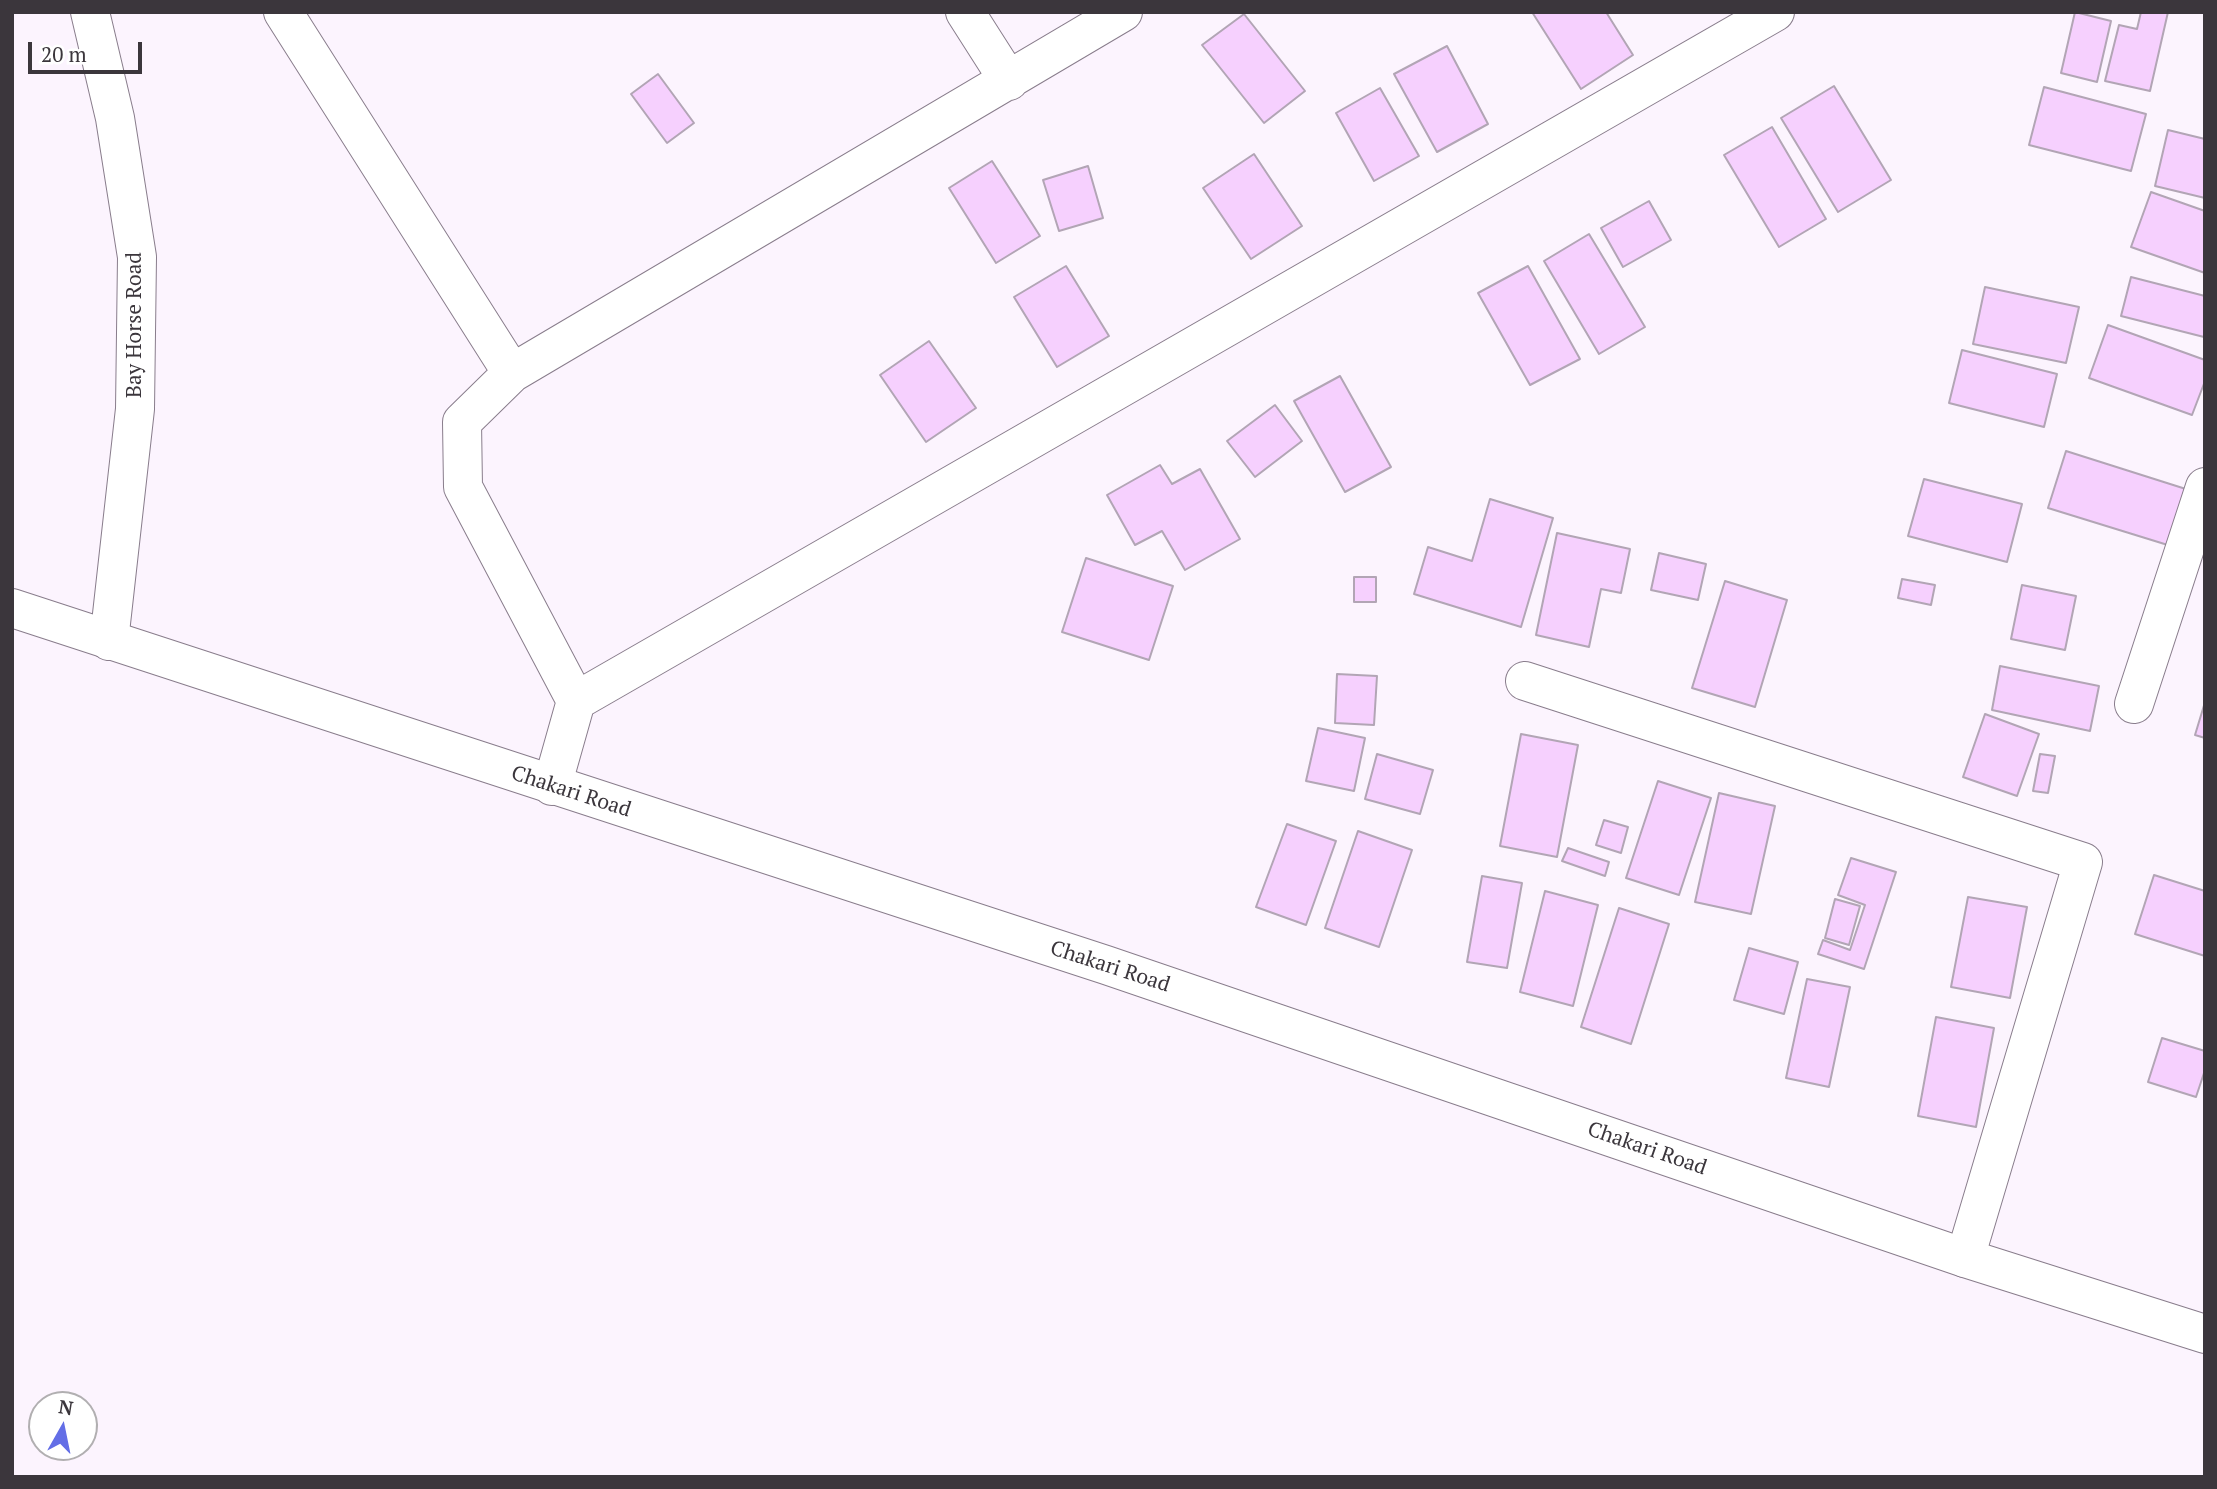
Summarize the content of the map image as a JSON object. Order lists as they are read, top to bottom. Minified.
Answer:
{"streets":{"street":["Bay Horse Road","Chakari Road"]},"crossings":[["Bay Horse Road","Chakari Road"]],"scale_bar":"20 m","north":"top"}
